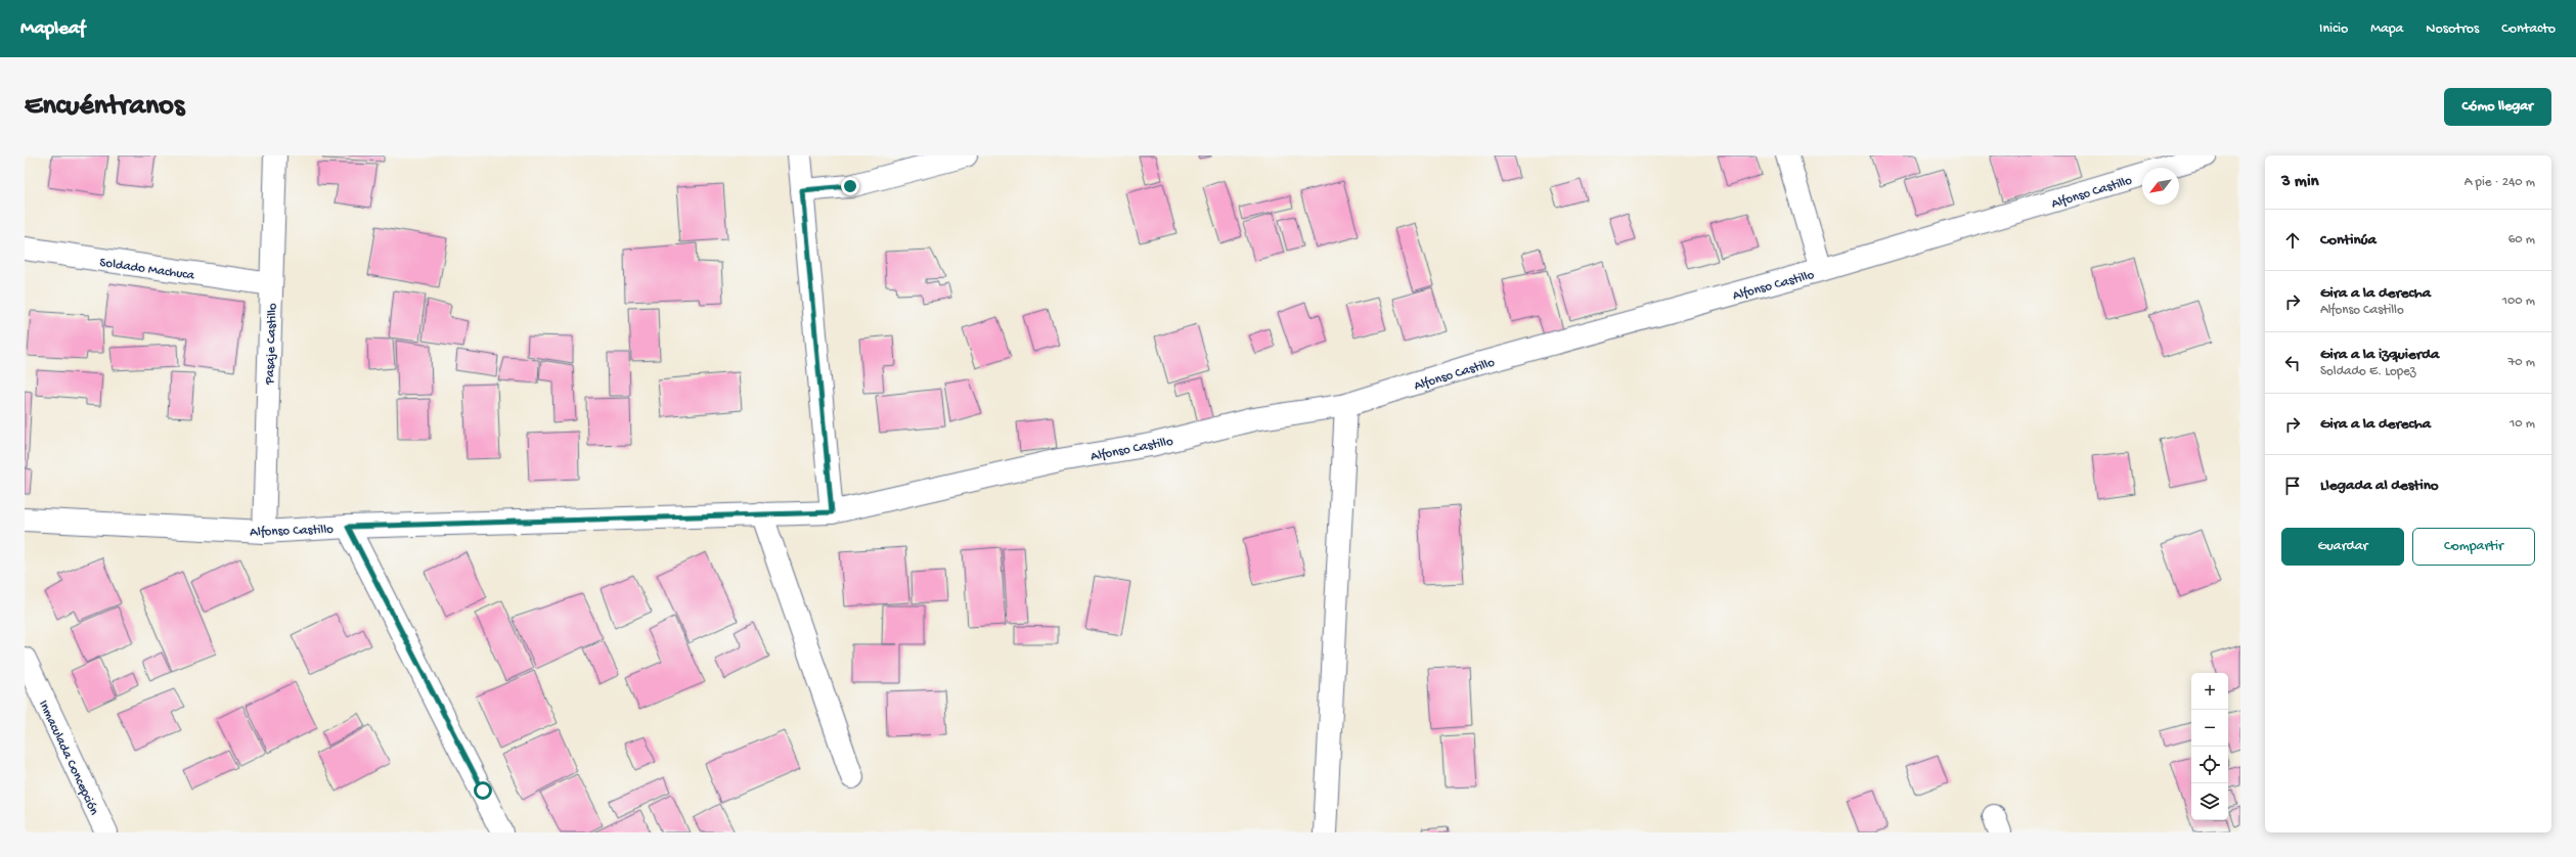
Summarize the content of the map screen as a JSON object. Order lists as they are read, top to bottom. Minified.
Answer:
{"streets":{"street":["Alfonso Castillo","Soldado Machuca","Pasaje Castillo","Inmaculada Concepción"]},"crossings":[["Alfonso Castillo","Pasaje Castillo"],["Soldado Machuca","Pasaje Castillo"]],"north":"bottom left","page":{"header":"Mapleaf","nav":["Inicio","Mapa","Nosotros","Contacto"],"buttons":["Cómo llegar",["Guardar","Compartir"]],"title":"Encuéntranos","heading":["3 min","A pie · 240 m"],"list":[["Continúa","60 m"],["Gira a la derecha","Alfonso Castillo","100 m"],["Gira a la izquierda","Soldado E. Lopez","70 m"],["Gira a la derecha","10 m"],"Llegada al destino"],"map_buttons":["+","−"]}}
